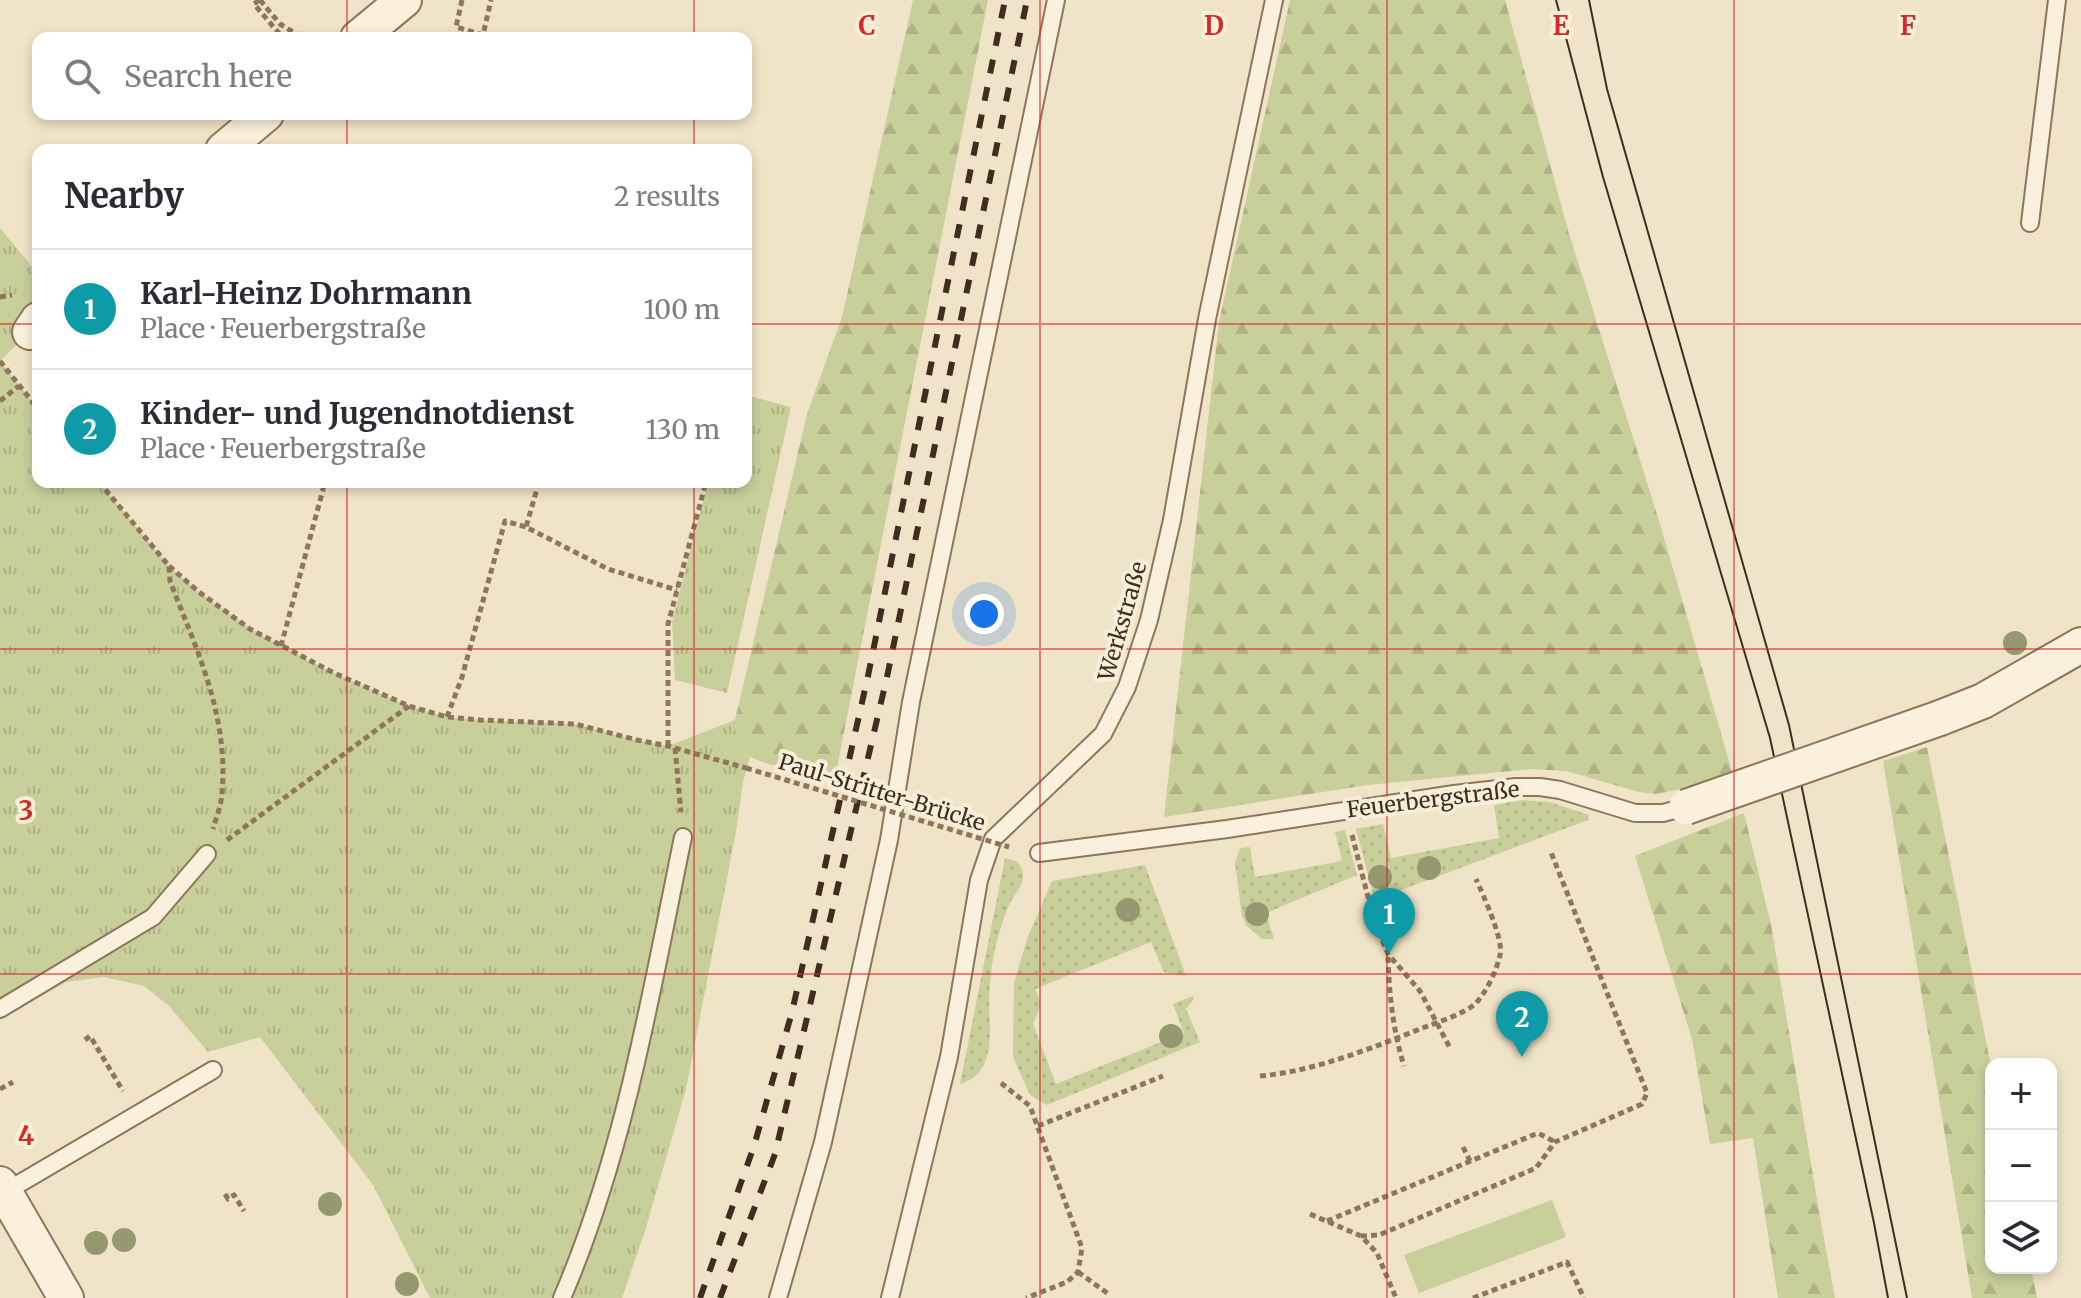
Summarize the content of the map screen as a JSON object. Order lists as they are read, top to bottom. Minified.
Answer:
{"streets":{"street":["Feuerbergstraße"],"lane":["Werkstraße"],"path":["Paul-Stritter-Brücke"]},"page":{"search":"Search here","heading":["Nearby","2 results"],"list":[{"mark":"1","name":"Karl-Heinz Dohrmann","note":"Place · Feuerbergstraße","value":"100 m"},{"mark":"2","name":"Kinder- und Jugendnotdienst","note":"Place · Feuerbergstraße","value":"130 m"}],"pins":["1","2"],"map_buttons":["+","−"]},"grid":{"columns":["C","D","E","F"],"rows":["3","4"]}}
